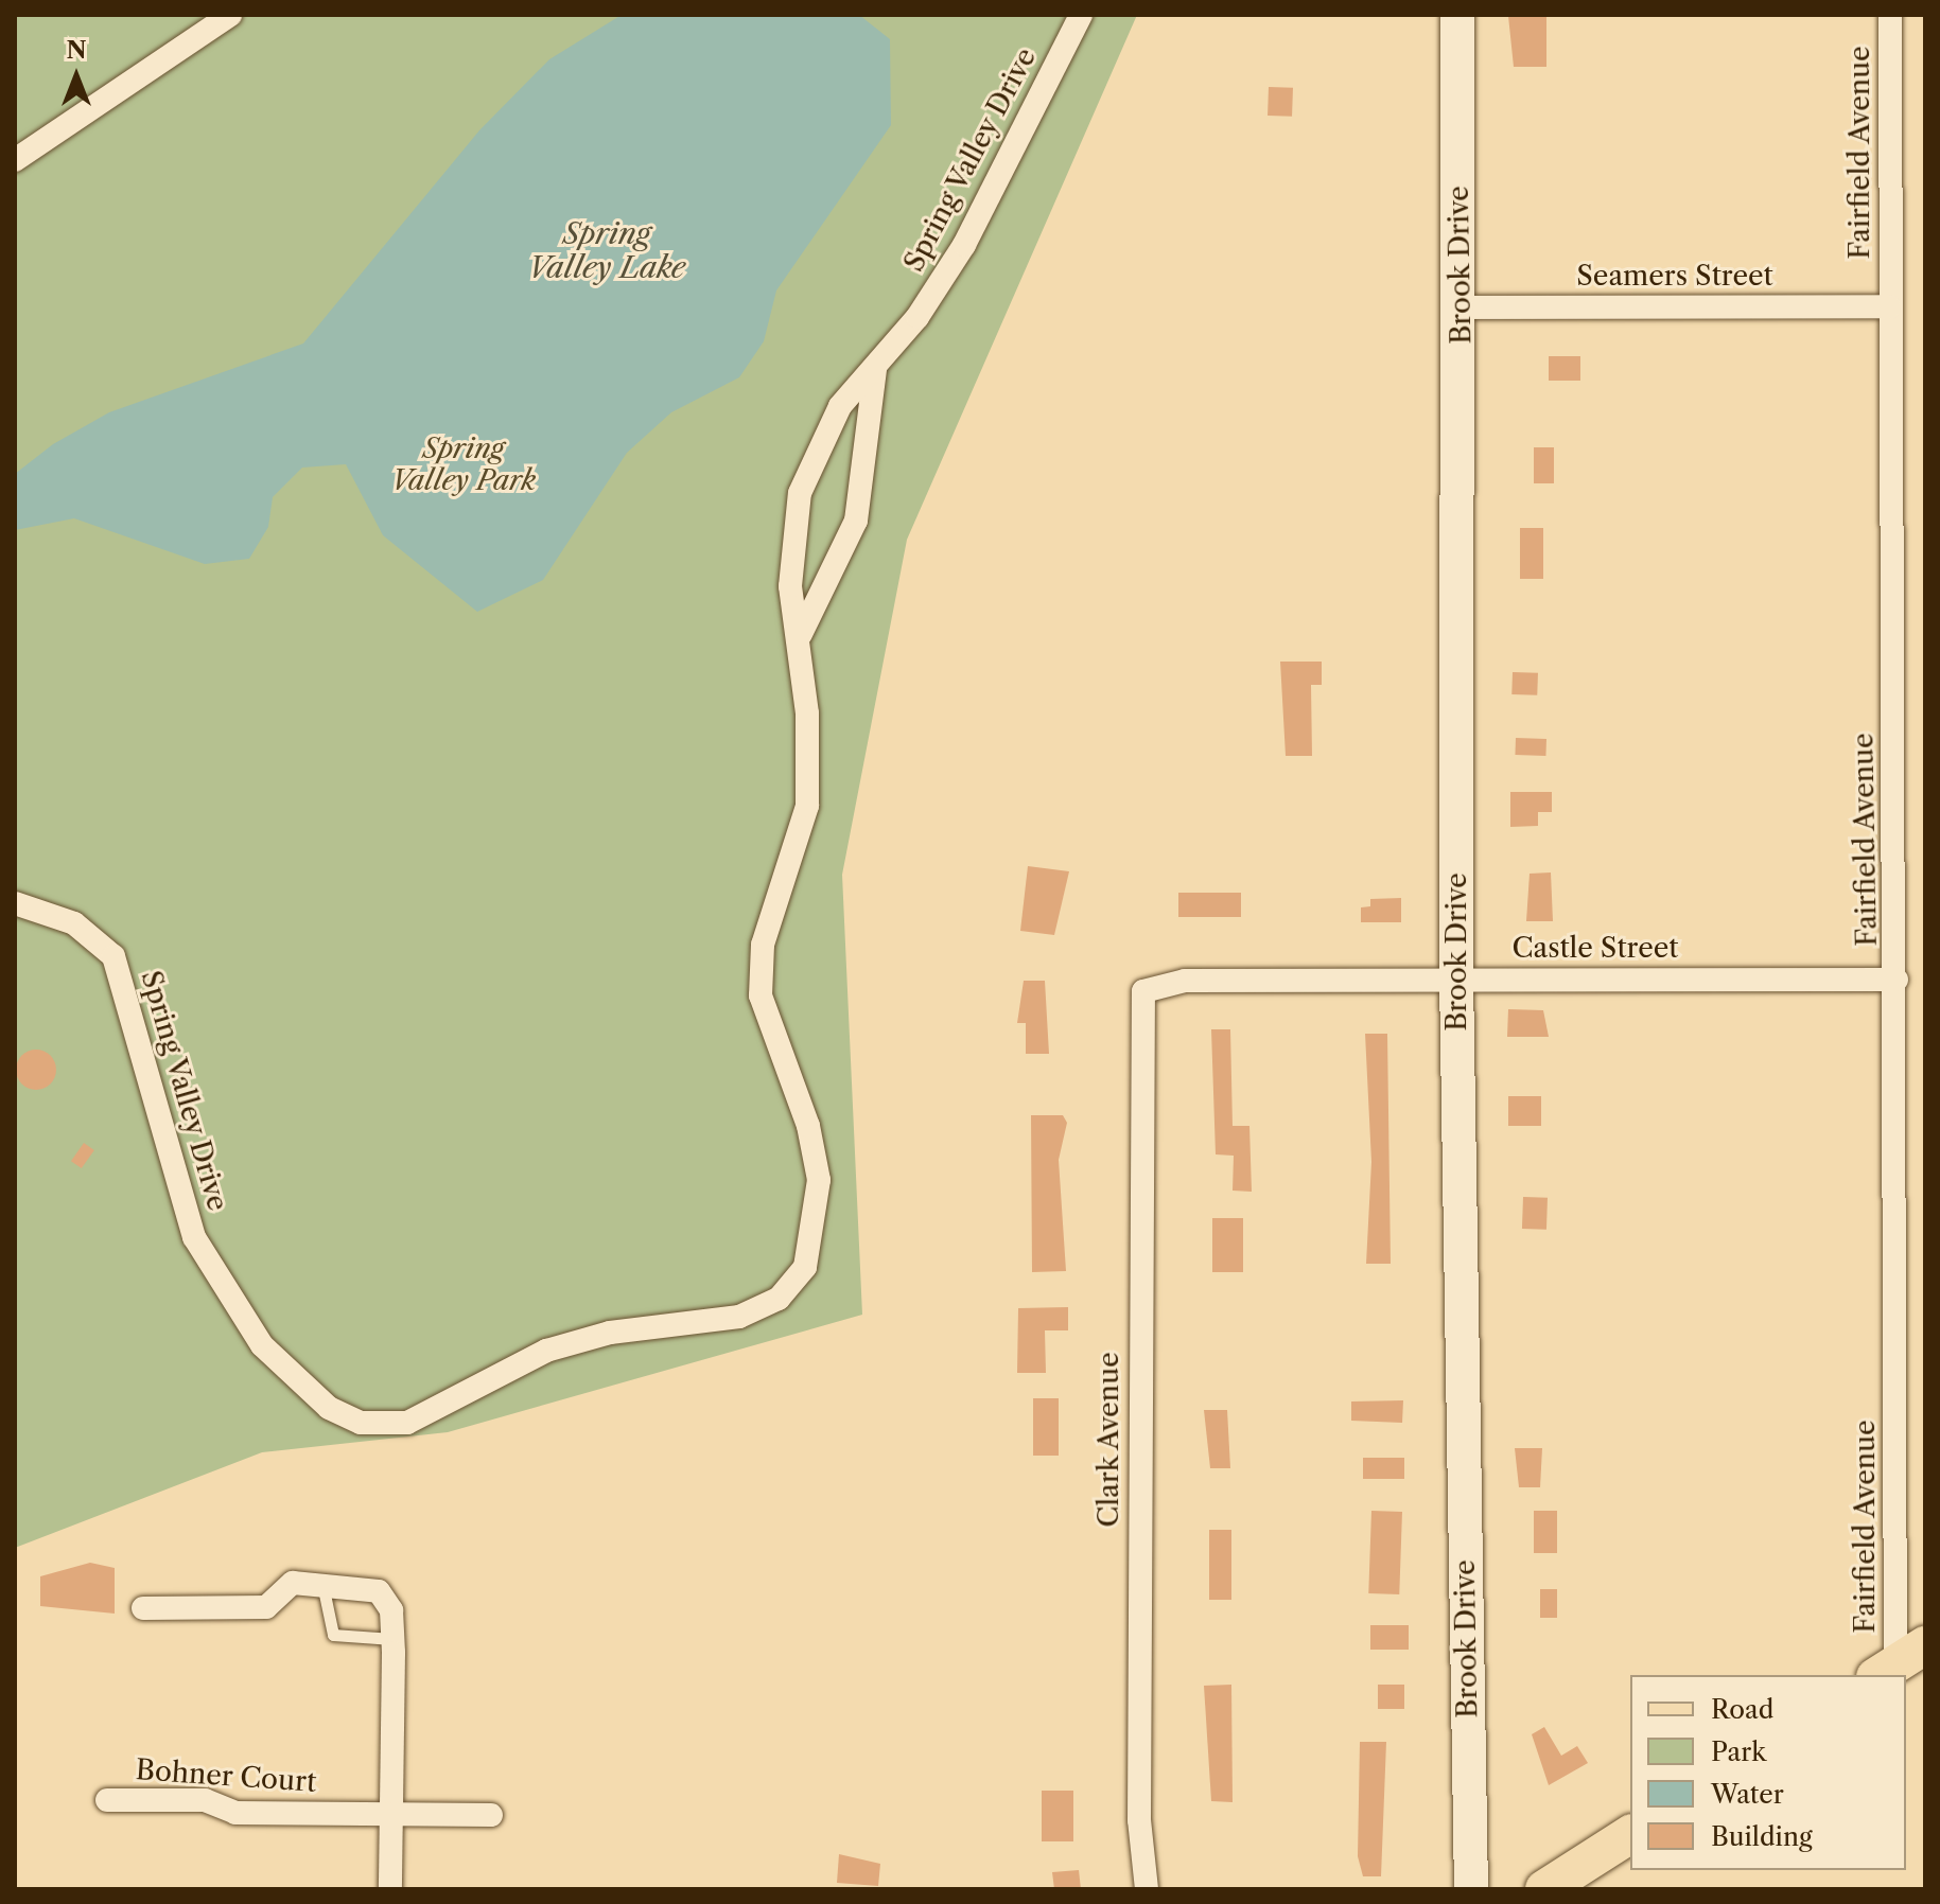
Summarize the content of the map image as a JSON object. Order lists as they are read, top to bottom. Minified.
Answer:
{"streets":{"street":["Fairfield Avenue","Spring Valley Drive","Brook Drive","Seamers Street","Castle Street","Clark Avenue","Bohner Court"]},"crossings":[["Fairfield Avenue","Seamers Street"],["Fairfield Avenue","Castle Street"],["Brook Drive","Seamers Street"],["Brook Drive","Castle Street"],["Castle Street","Clark Avenue"]],"water":["Spring Valley Lake"],"parks":["Spring Valley Park"],"legend":["Road","Park","Water","Building"],"north":"top"}
